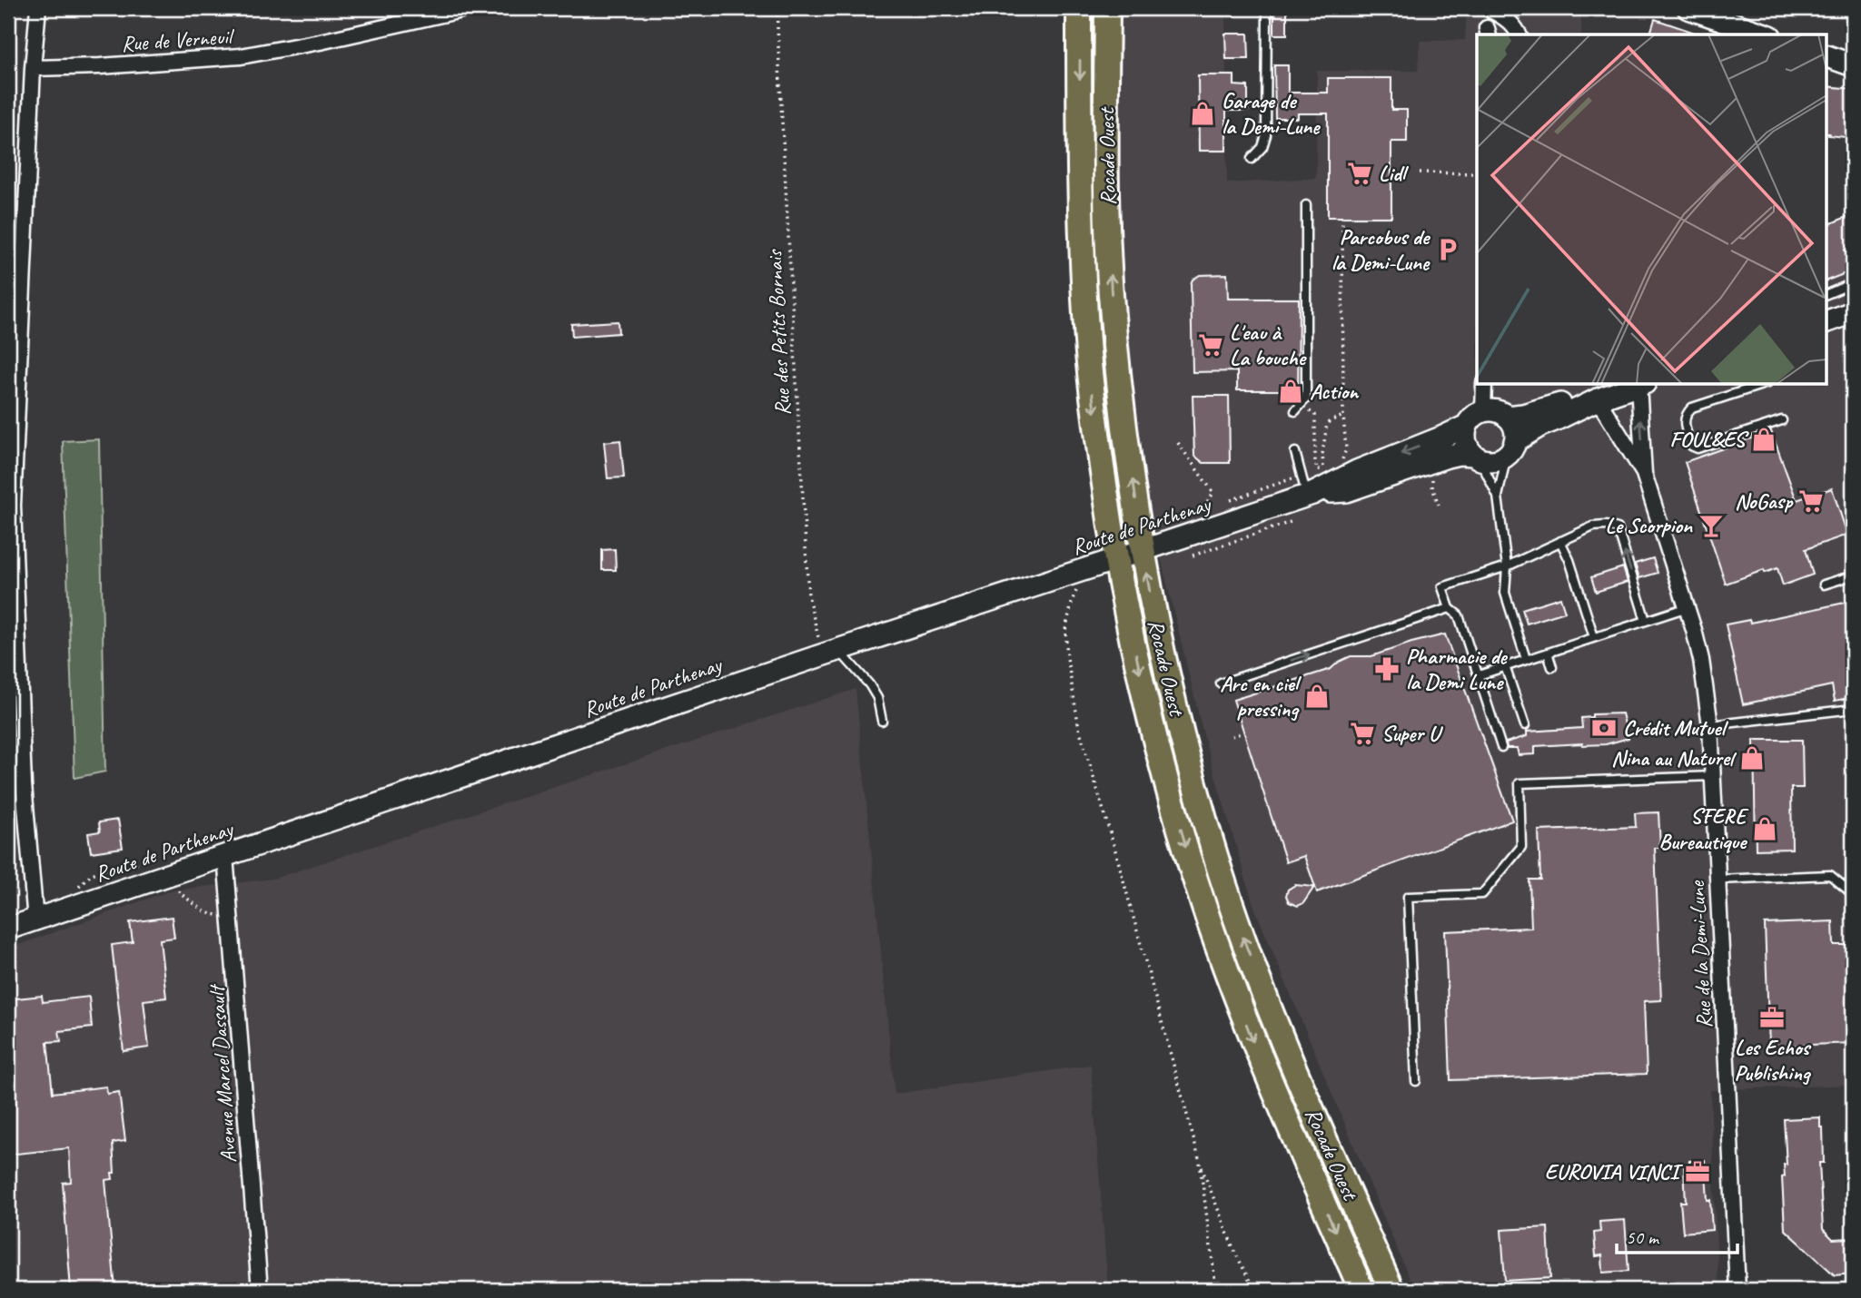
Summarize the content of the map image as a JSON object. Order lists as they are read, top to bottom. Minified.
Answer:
{"streets":{"main road":["Rocade Ouest","Route de Parthenay"],"street":["Rue de Verneuil","Rue de la Demi-Lune","Avenue Marcel Dassault"],"path":["Rue des Petits Bornais"]},"crossings":[["Rocade Ouest","Route de Parthenay"],["Rue des Petits Bornais","Route de Parthenay"],["Route de Parthenay","Avenue Marcel Dassault"]],"places":{"shop":["Garage de la Demi-Lune","Action","FOUL&ES","Arc en ciel pressing","Nina au Naturel","SFERE Bureautique"],"supermarket":["Lidl","L'eau à La bouche","NoGasp","Super U"],"parking":["Parcobus de la Demi-Lune"],"bar":["Le Scorpion"],"pharmacy":["Pharmacie de la Demi Lune"],"bank":["Crédit Mutuel"],"office":["Les Echos Publishing","EUROVIA VINCI"]},"scale_bar":"50 m"}
